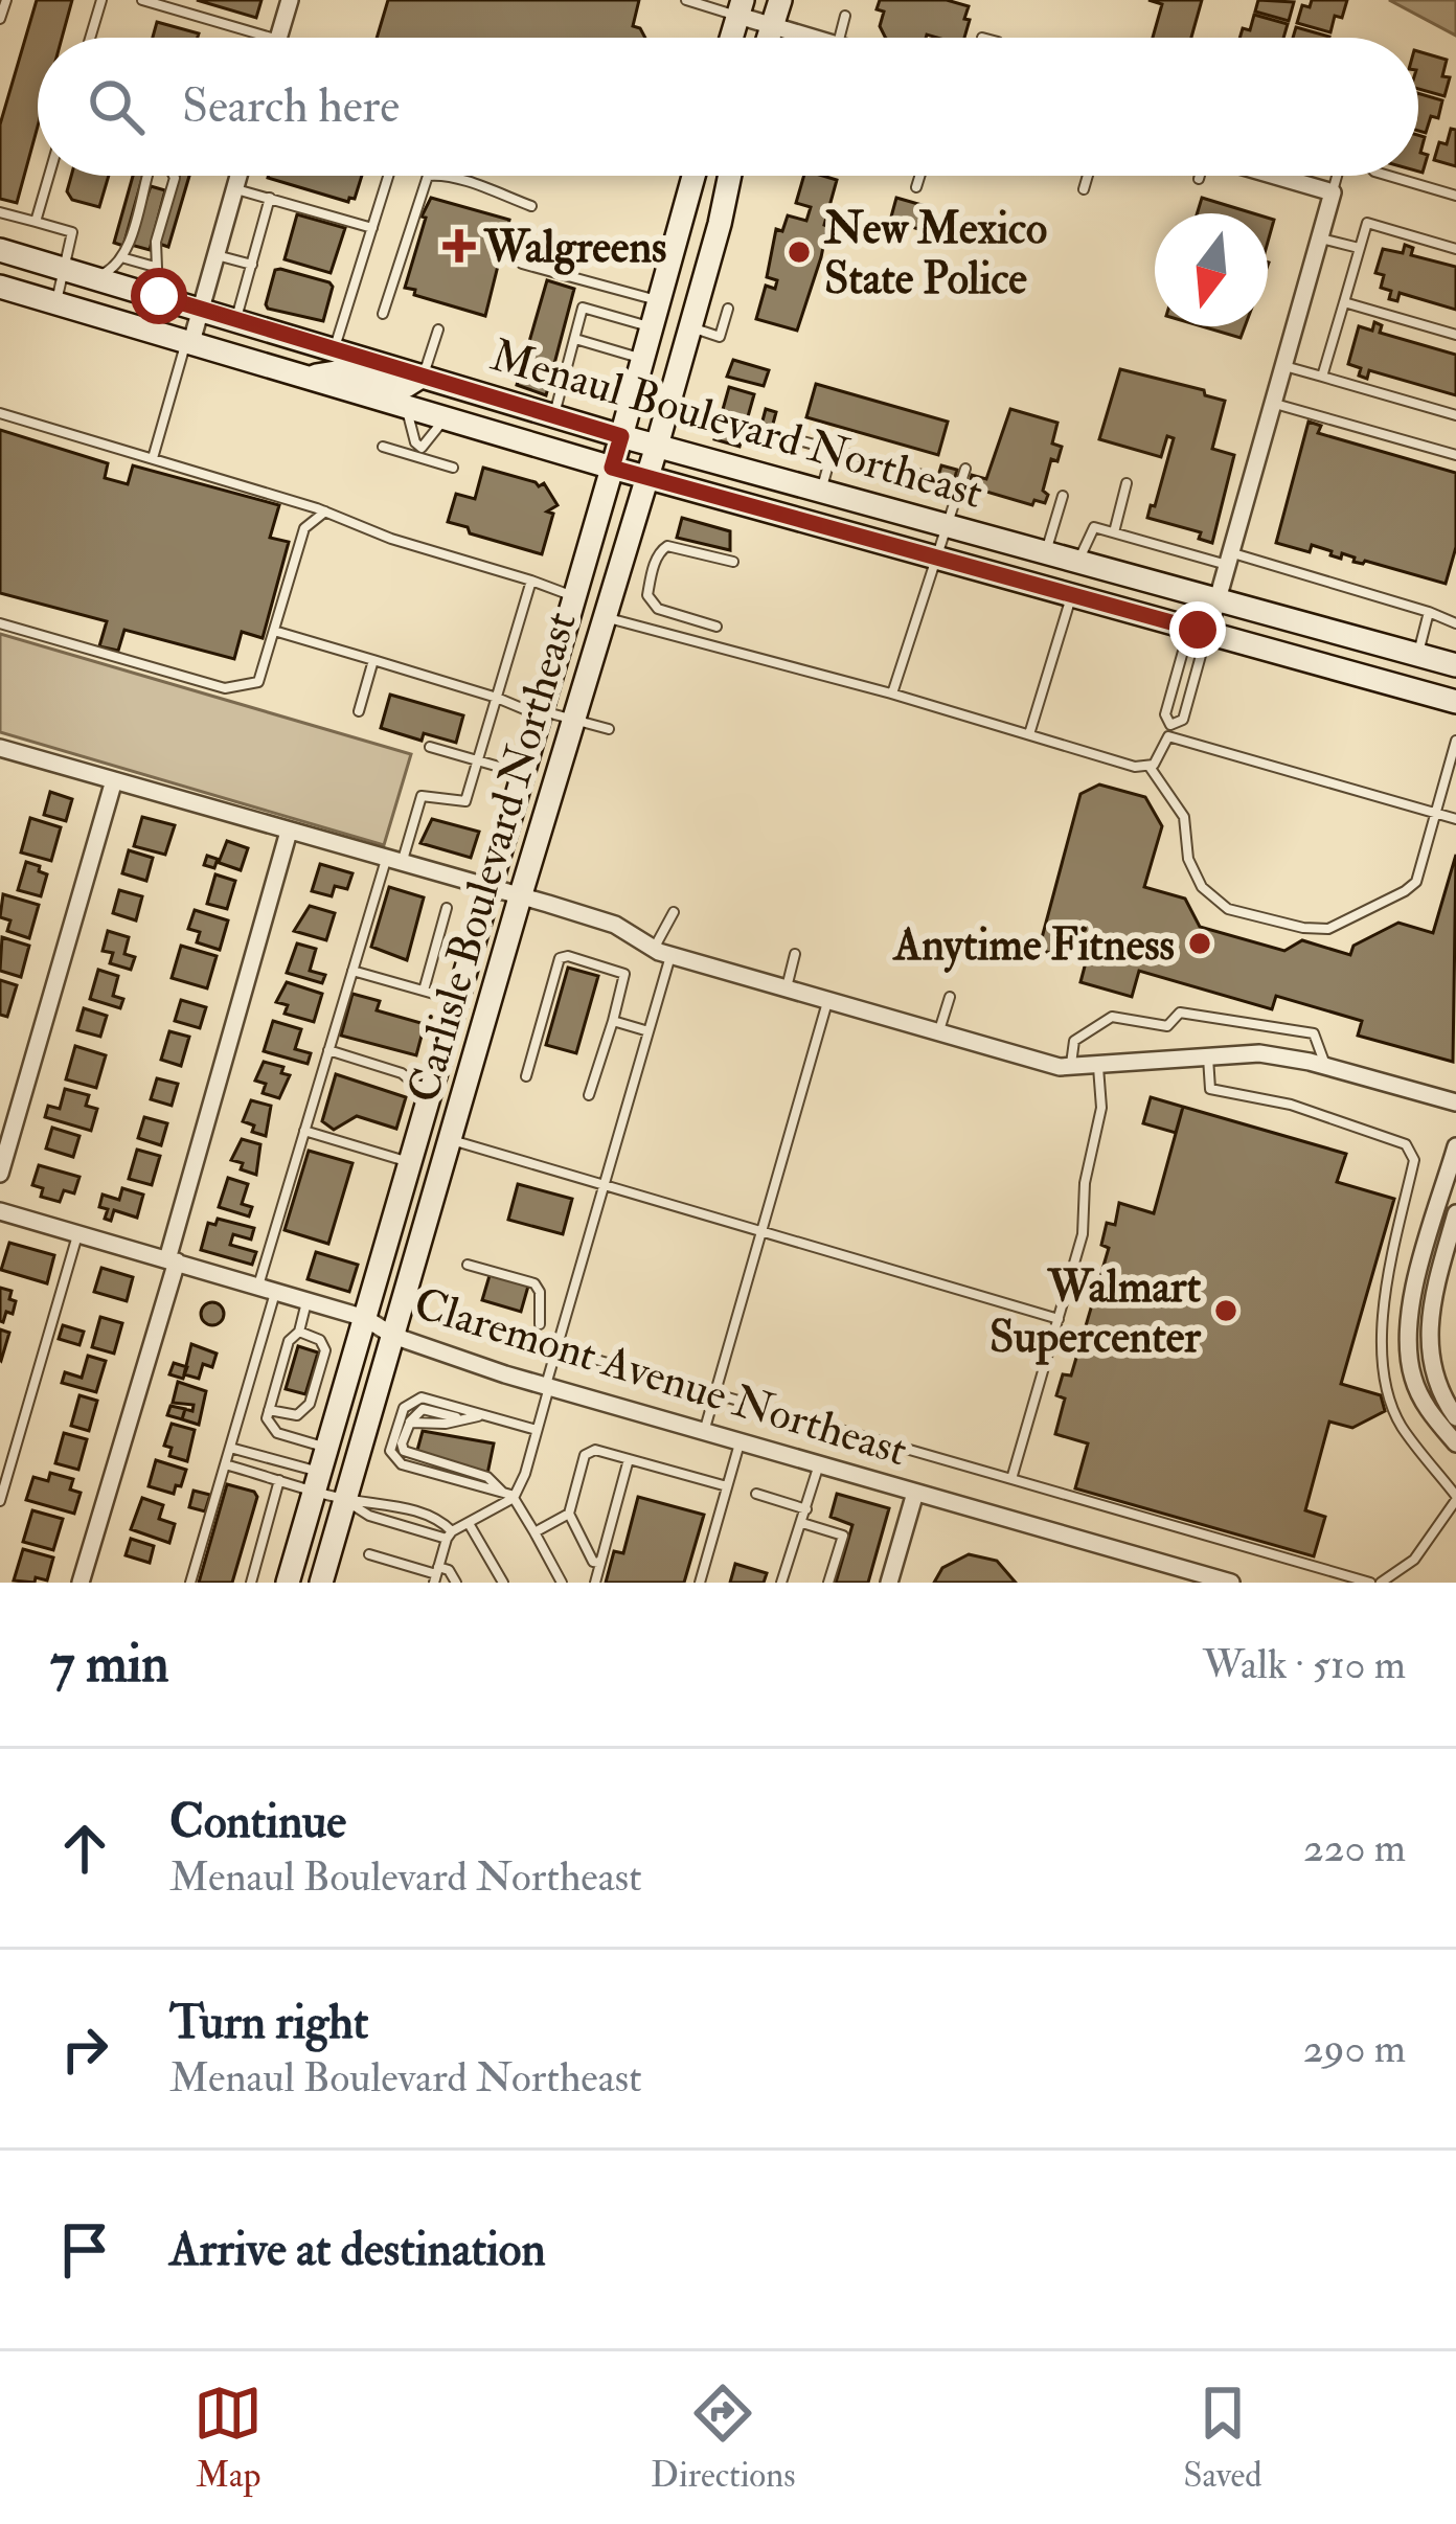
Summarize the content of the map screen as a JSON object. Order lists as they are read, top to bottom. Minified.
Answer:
{"streets":{"main road":["Menaul Boulevard Northeast","Carlisle Boulevard Northeast"],"street":["Claremont Avenue Northeast"]},"crossings":[["Menaul Boulevard Northeast","Carlisle Boulevard Northeast"],["Carlisle Boulevard Northeast","Claremont Avenue Northeast"]],"places":{"health":["Walgreens"],"other":["New Mexico State Police","Anytime Fitness","Walmart Supercenter"]},"north":"bottom","page":{"search":"Search here","heading":["7 min","Walk · 510 m"],"list":[["Continue","Menaul Boulevard Northeast","220 m"],["Turn right","Menaul Boulevard Northeast","290 m"],"Arrive at destination"],"nav":["Map","Directions","Saved"]}}
